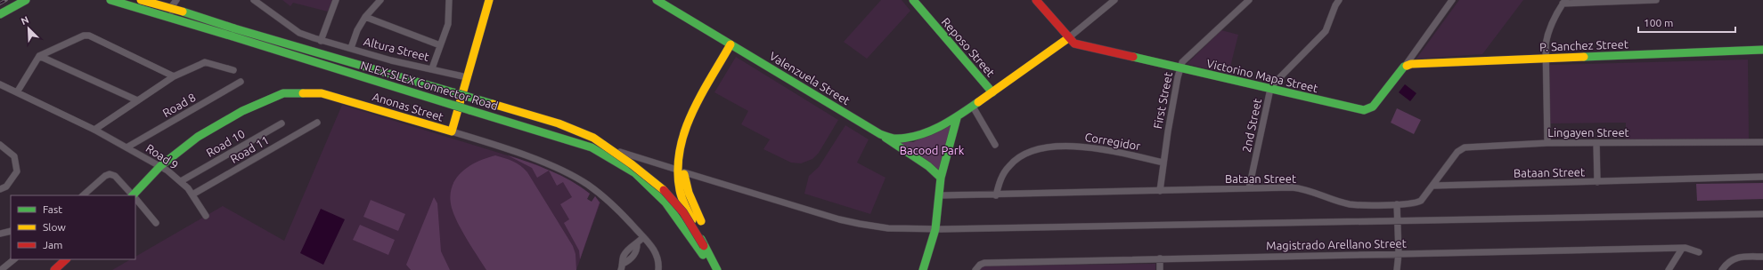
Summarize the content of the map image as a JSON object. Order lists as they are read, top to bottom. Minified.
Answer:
{"streets":{"main road":["P. Sanchez Street","Reposo Street","Victorino Mapa Street","Valenzuela Street","NLEX-SLEX Connector Road","Anonas Street"],"street":["Altura Street","First Street","Road 8","2nd Street","Lingayen Street","Corregidor","Road 10","Road 11","Road 9","Bataan Street","Magistrado Arellano Street"]},"crossings":[["P. Sanchez Street","Victorino Mapa Street"],["Reposo Street","Valenzuela Street"],["Victorino Mapa Street","Valenzuela Street"],["Victorino Mapa Street","First Street"],["Victorino Mapa Street","2nd Street"],["First Street","Corregidor"],["First Street","Bataan Street"],["Road 8","Road 9"],["Anonas Street","Road 9"],["2nd Street","Bataan Street"],["Lingayen Street","Bataan Street"],["Corregidor","Bataan Street"],["Road 10","Road 9"],["Road 11","Road 9"]],"parks":["Bacood Park"],"legend":["Fast","Slow","Jam"],"scale_bar":"100 m","north":"top left"}
